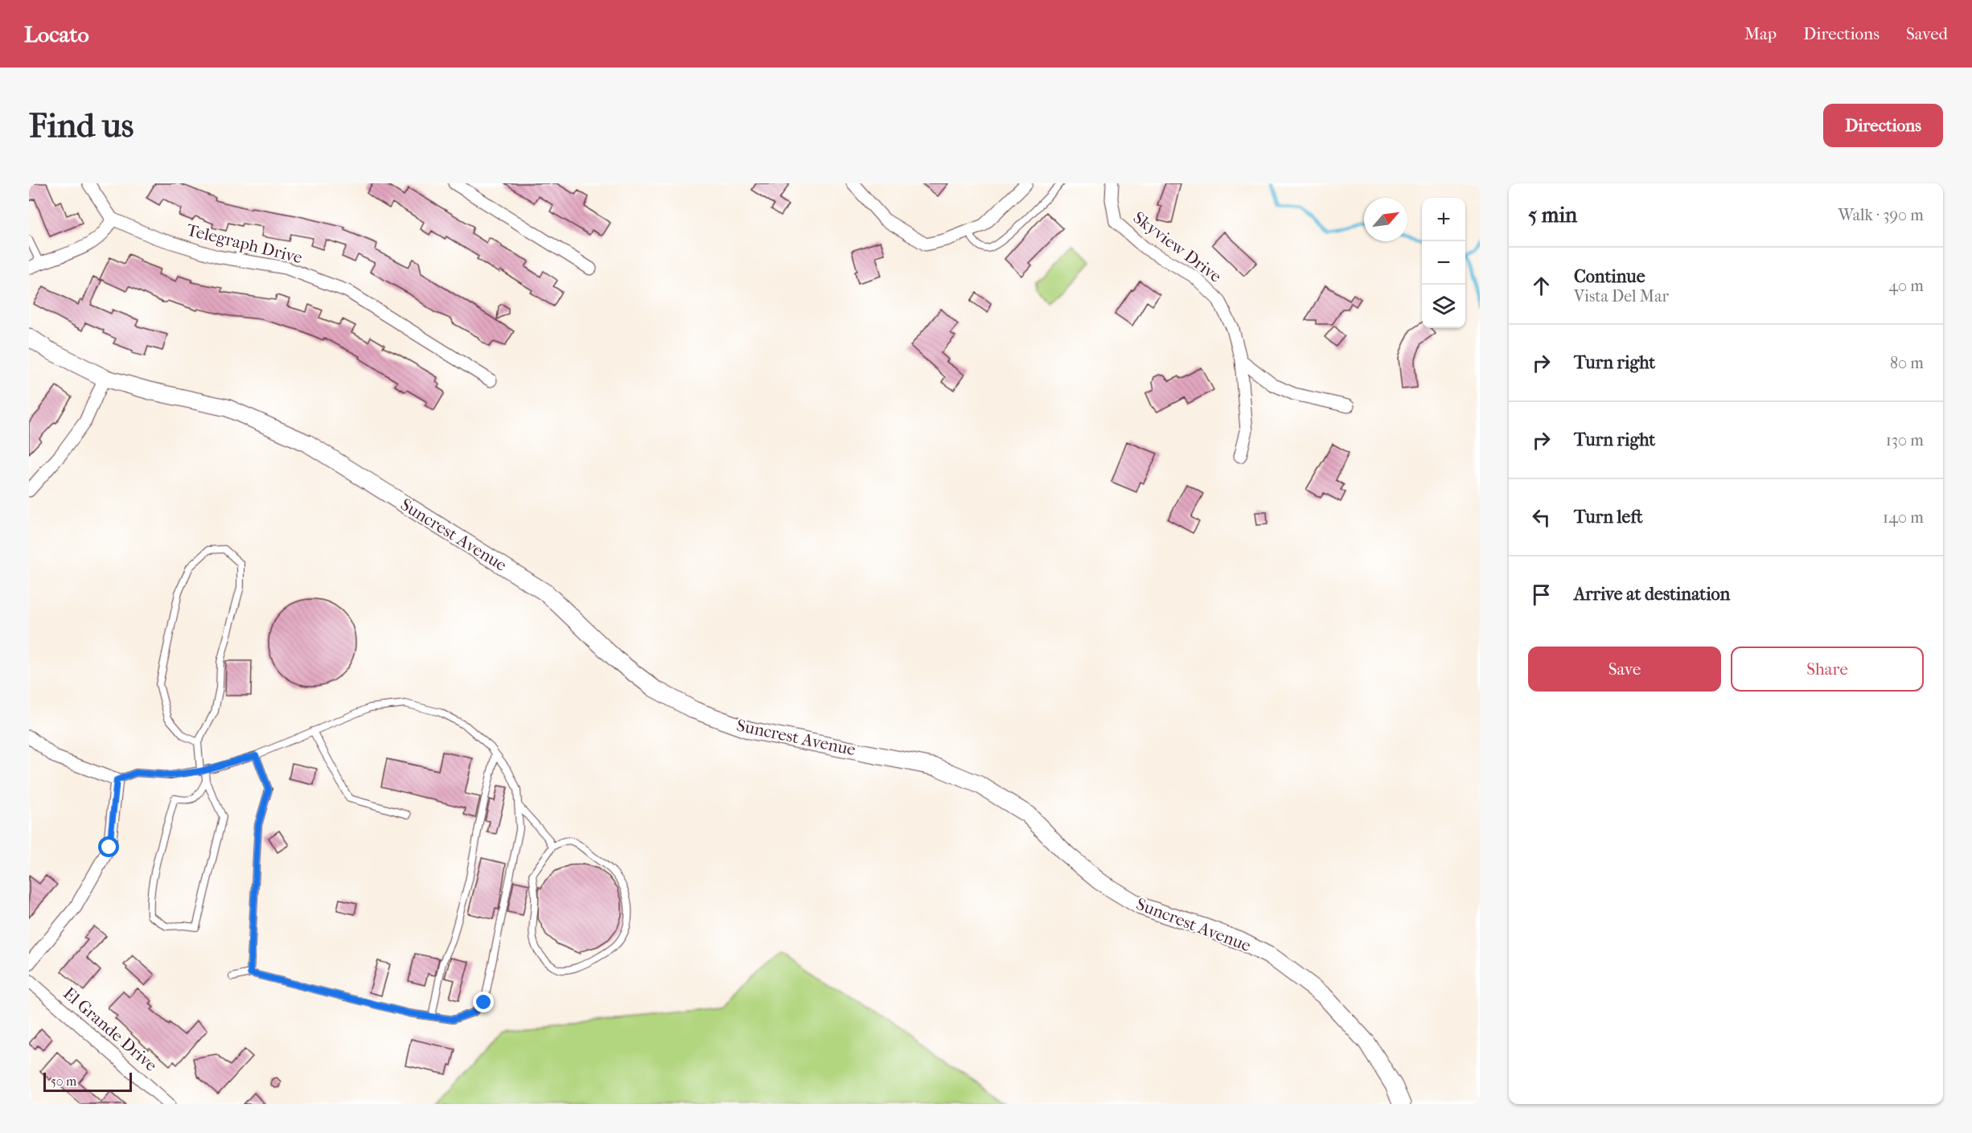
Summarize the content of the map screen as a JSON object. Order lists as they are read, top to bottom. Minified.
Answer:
{"streets":{"street":["Telegraph Drive","Skyview Drive","Suncrest Avenue","El Grande Drive"]},"scale_bar":"50 m","north":"top right","page":{"header":"Locato","nav":["Map","Directions","Saved"],"buttons":["Directions",["Save","Share"]],"title":"Find us","heading":["5 min","Walk · 390 m"],"map_buttons":["+","−"],"list":[["Continue","Vista Del Mar","40 m"],["Turn right","80 m"],["Turn right","130 m"],["Turn left","140 m"],"Arrive at destination"],"scale":"50 m"}}
